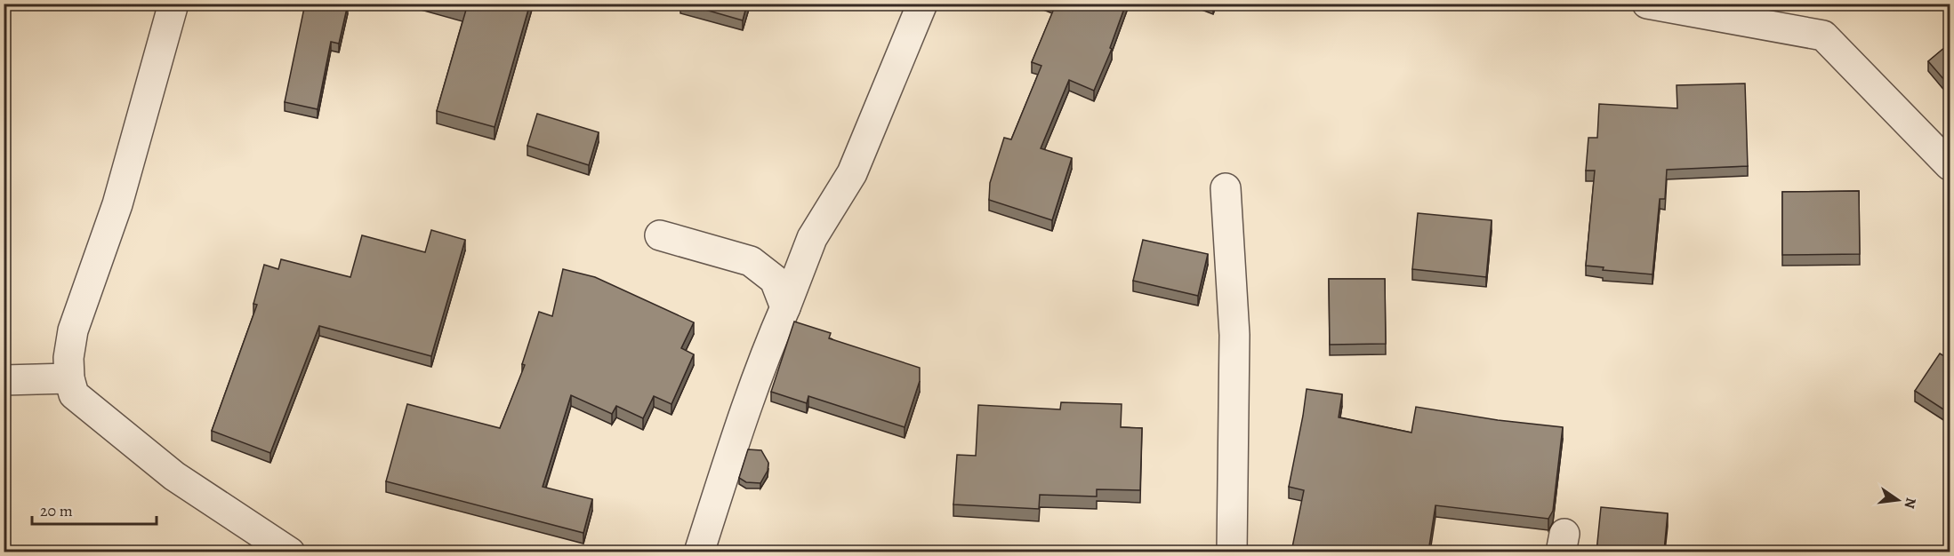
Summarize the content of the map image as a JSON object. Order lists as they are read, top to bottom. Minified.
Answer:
{"scale_bar":"20 m","north":"right"}
